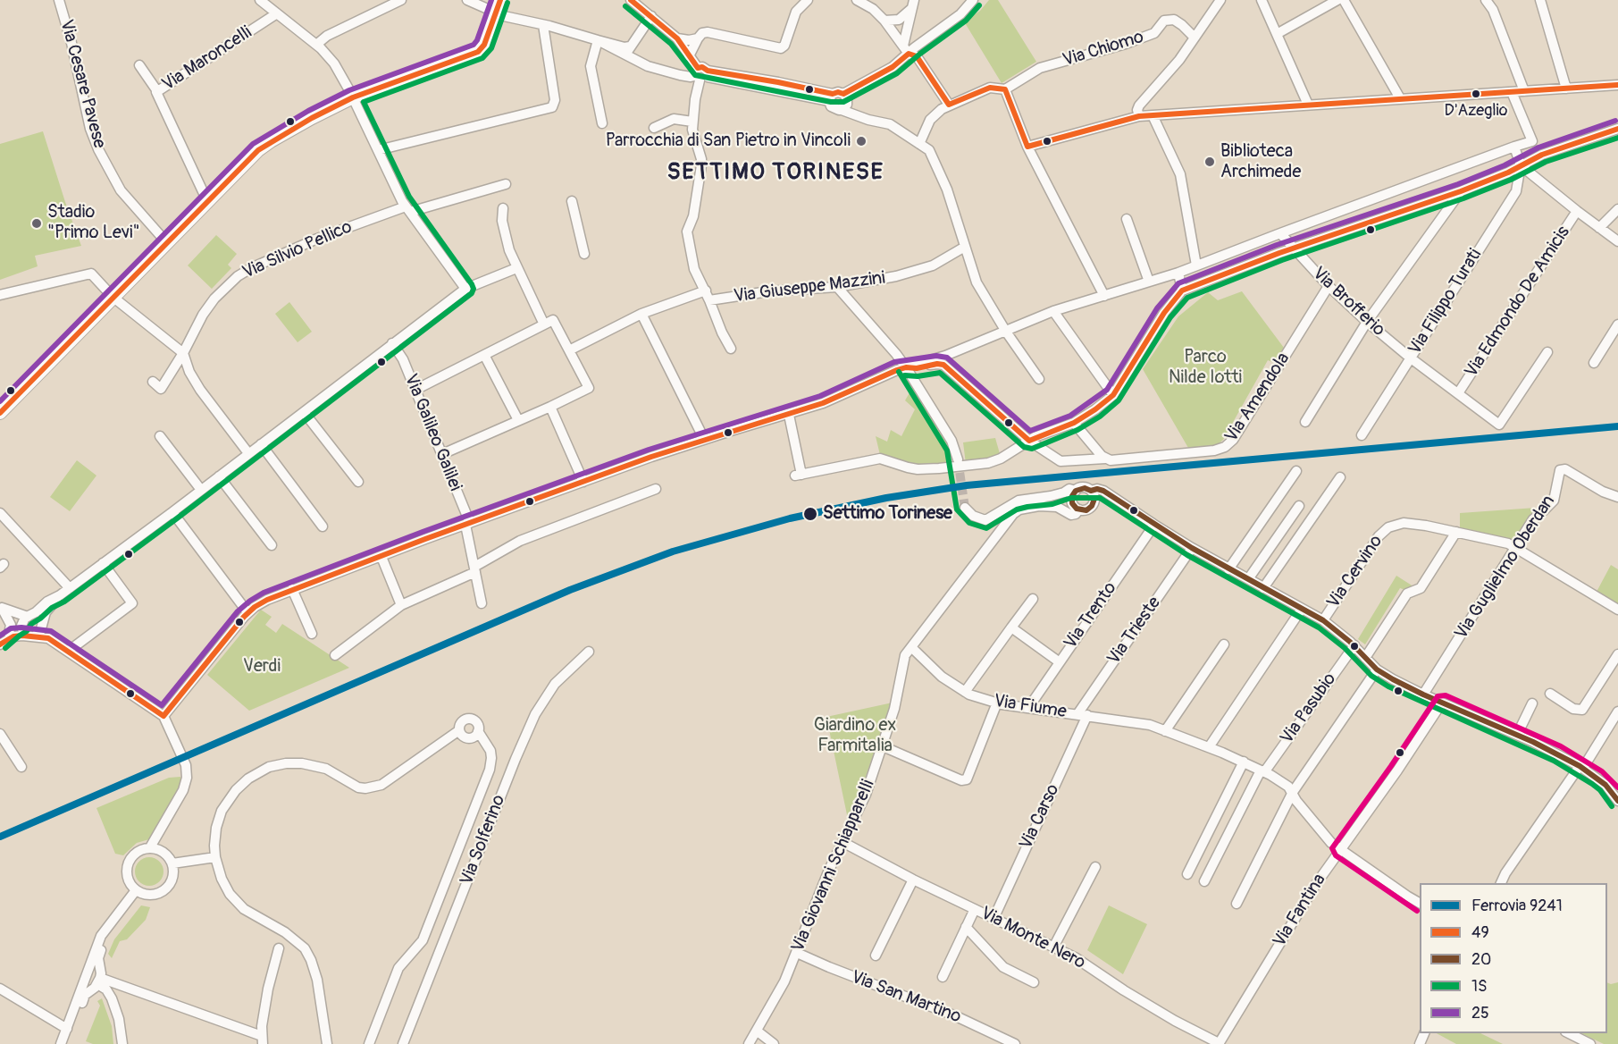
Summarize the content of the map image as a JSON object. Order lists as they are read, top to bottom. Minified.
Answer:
{"streets":{"street":["Via Chiomo","Via Maroncelli","Via Cesare Pavese","Via Silvio Pellico","Via Giuseppe Mazzini","Via Brofferio","Via Filippo Turati","Via Edmondo De Amicis","Via Amendola","Via Galileo Galilei","Via Guglielmo Oberdan","Via Cervino","Via Trento","Via Trieste","Via Fiume","Via Pasubio","Via Carso","Via Solferino","Via Giovanni Schiapparelli","Via Fantina","Via Monte Nero","Via San Martino"]},"crossings":[["Via Brofferio","Via Filippo Turati"],["Via Brofferio","Via Edmondo De Amicis"],["Via Brofferio","Via Amendola"],["Via Guglielmo Oberdan","Via Cervino"],["Via Trento","Via Fiume"],["Via Trieste","Via Fiume"],["Via Trieste","Via Carso"],["Via Fiume","Via Pasubio"],["Via Fiume","Via Carso"],["Via Fiume","Via Giovanni Schiapparelli"],["Via Fiume","Via Fantina"],["Via Carso","Via Monte Nero"],["Via Giovanni Schiapparelli","Via Monte Nero"],["Via Giovanni Schiapparelli","Via San Martino"],["Via Fantina","Via Monte Nero"]],"districts":["SETTIMO TORINESE"],"parks":["Parco Nilde Iotti","Verdi","Giardino ex Farmitalia"],"places":["D'Azeglio","Parrocchia di San Pietro in Vincoli","Biblioteca Archimede","Stadio \"Primo Levi\"","Settimo Torinese"],"lines":["transit line 49","transit line 25","transit line 1S","rail line 9241","transit line 20"],"legend":["Ferrovia 9241","49","20","1S","25"]}
